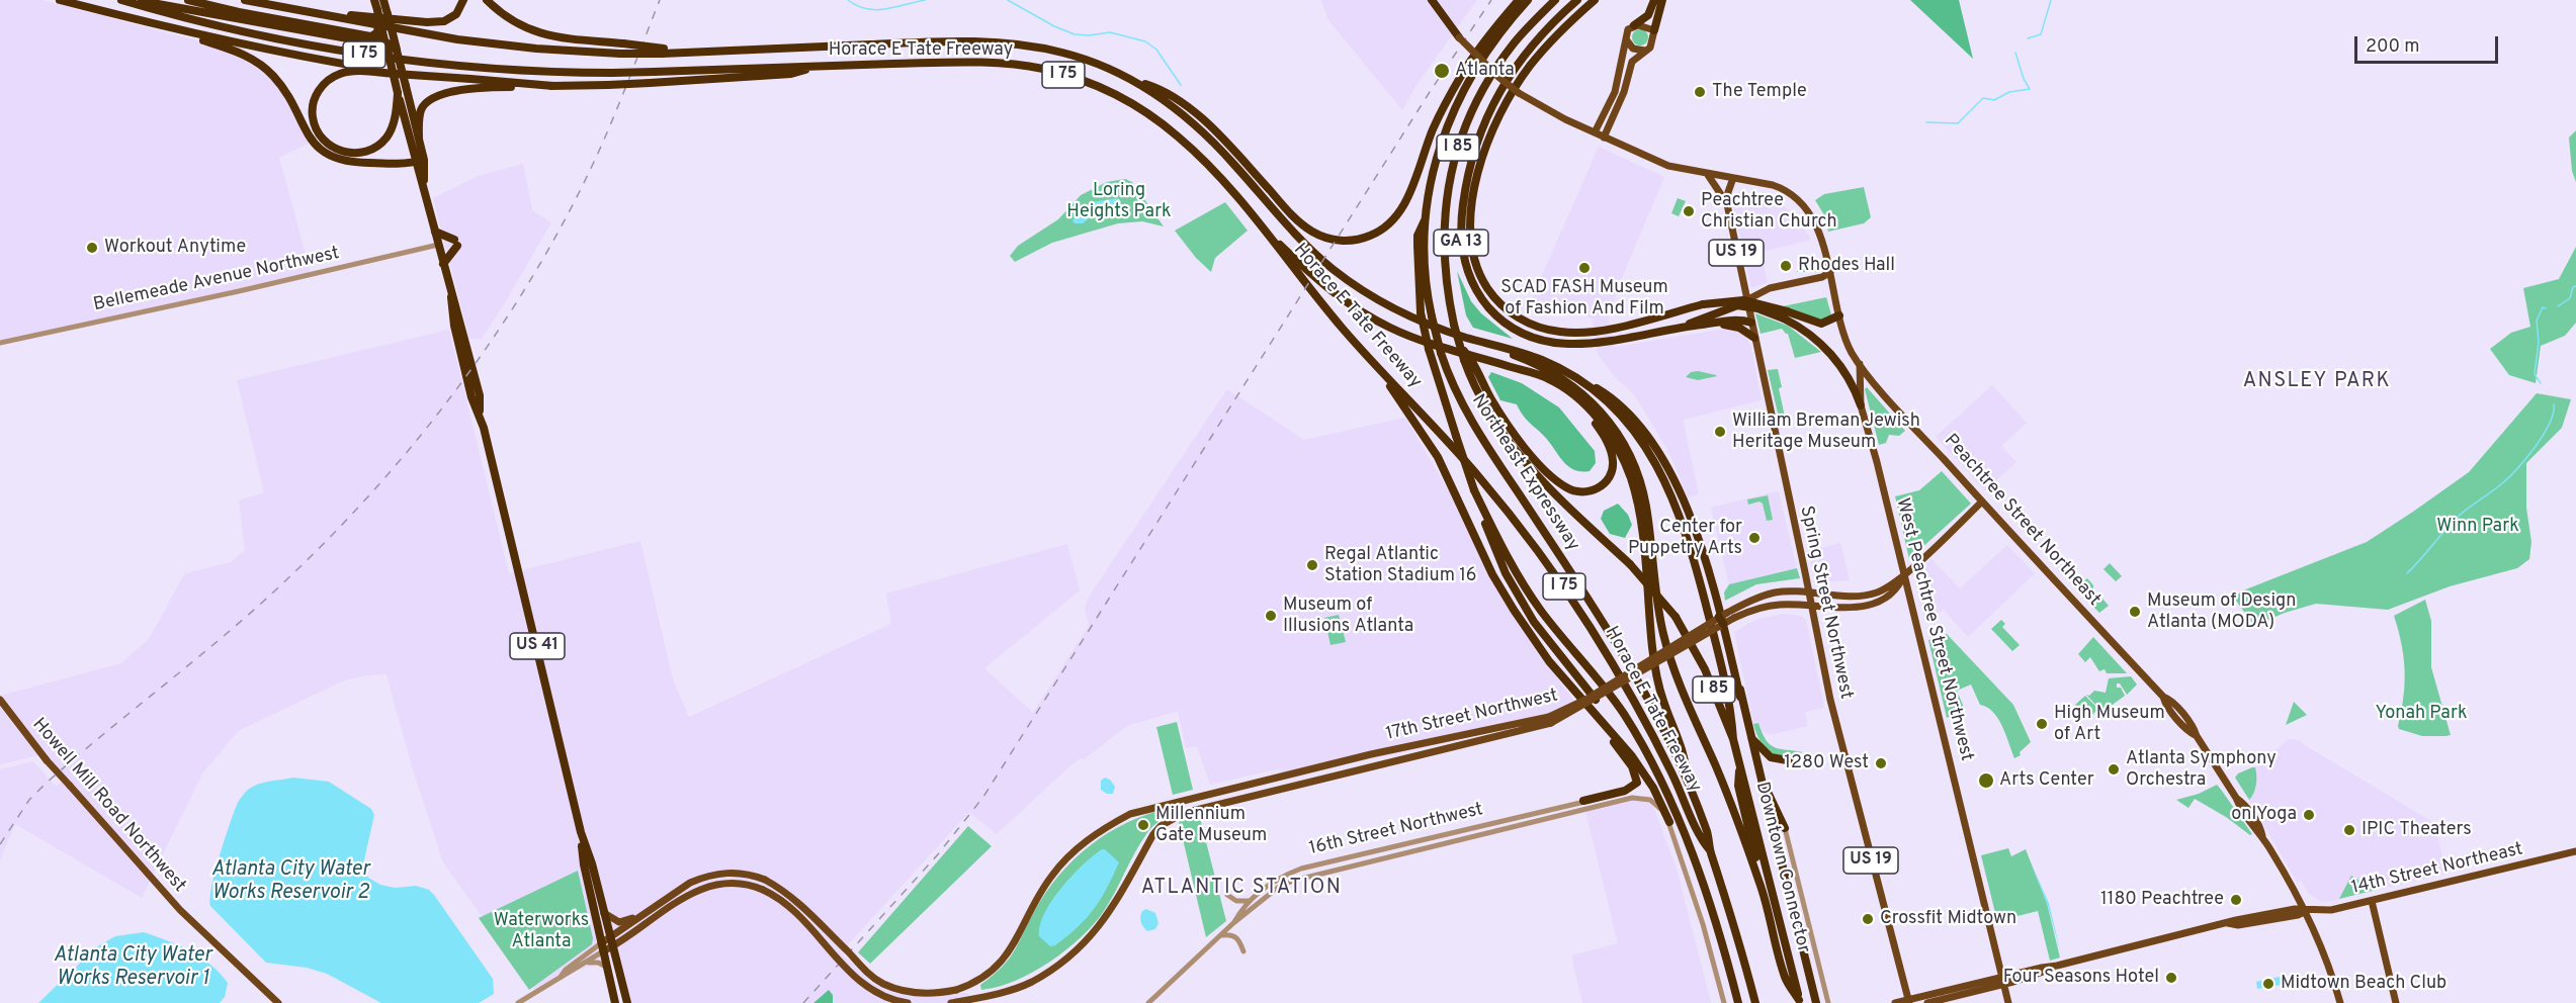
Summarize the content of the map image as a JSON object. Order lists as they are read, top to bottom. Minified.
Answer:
{"streets":{"highway":["Horace E Tate Freeway","I 75","I 85","GA 13","Northeast Expressway","US 41","Downtown Connector"],"main road":["US 19","Peachtree Street Northeast","Spring Street Northwest","West Peachtree Street Northwest","17th Street Northwest","Howell Mill Road Northwest","14th Street Northeast"],"street":["Bellemeade Avenue Northwest","16th Street Northwest"]},"crossings":[["Horace E Tate Freeway","I 75"],["Horace E Tate Freeway","Northeast Expressway"],["Horace E Tate Freeway","Downtown Connector"],["I 75","Northeast Expressway"],["I 85","Northeast Expressway"],["GA 13","West Peachtree Street Northwest"],["Bellemeade Avenue Northwest","US 41"],["Northeast Expressway","Downtown Connector"],["Peachtree Street Northeast","West Peachtree Street Northwest"],["Peachtree Street Northeast","14th Street Northeast"],["Spring Street Northwest","17th Street Northwest"],["West Peachtree Street Northwest","17th Street Northwest"],["West Peachtree Street Northwest","14th Street Northeast"],["US 41","17th Street Northwest"]],"districts":["ANSLEY PARK","ATLANTIC STATION"],"water":["Atlanta City Water Works Reservoir 2","Atlanta City Water Works Reservoir 1"],"parks":["Loring Heights Park","Winn Park","Yonah Park","Waterworks Atlanta"],"places":["Atlanta","The Temple","Peachtree Christian Church","Workout Anytime","Rhodes Hall","SCAD FASH Museum of Fashion And Film","William Breman Jewish Heritage Museum","Center for Puppetry Arts","Regal Atlantic Station Stadium 16","Museum of Design Atlanta (MODA)","Museum of Illusions Atlanta","High Museum of Art","1280 West","Atlanta Symphony Orchestra","Arts Center","onlYoga","Millennium Gate Museum","IPIC Theaters","1180 Peachtree","Crossfit Midtown","Four Seasons Hotel","Midtown Beach Club"],"scale_bar":"200 m"}
